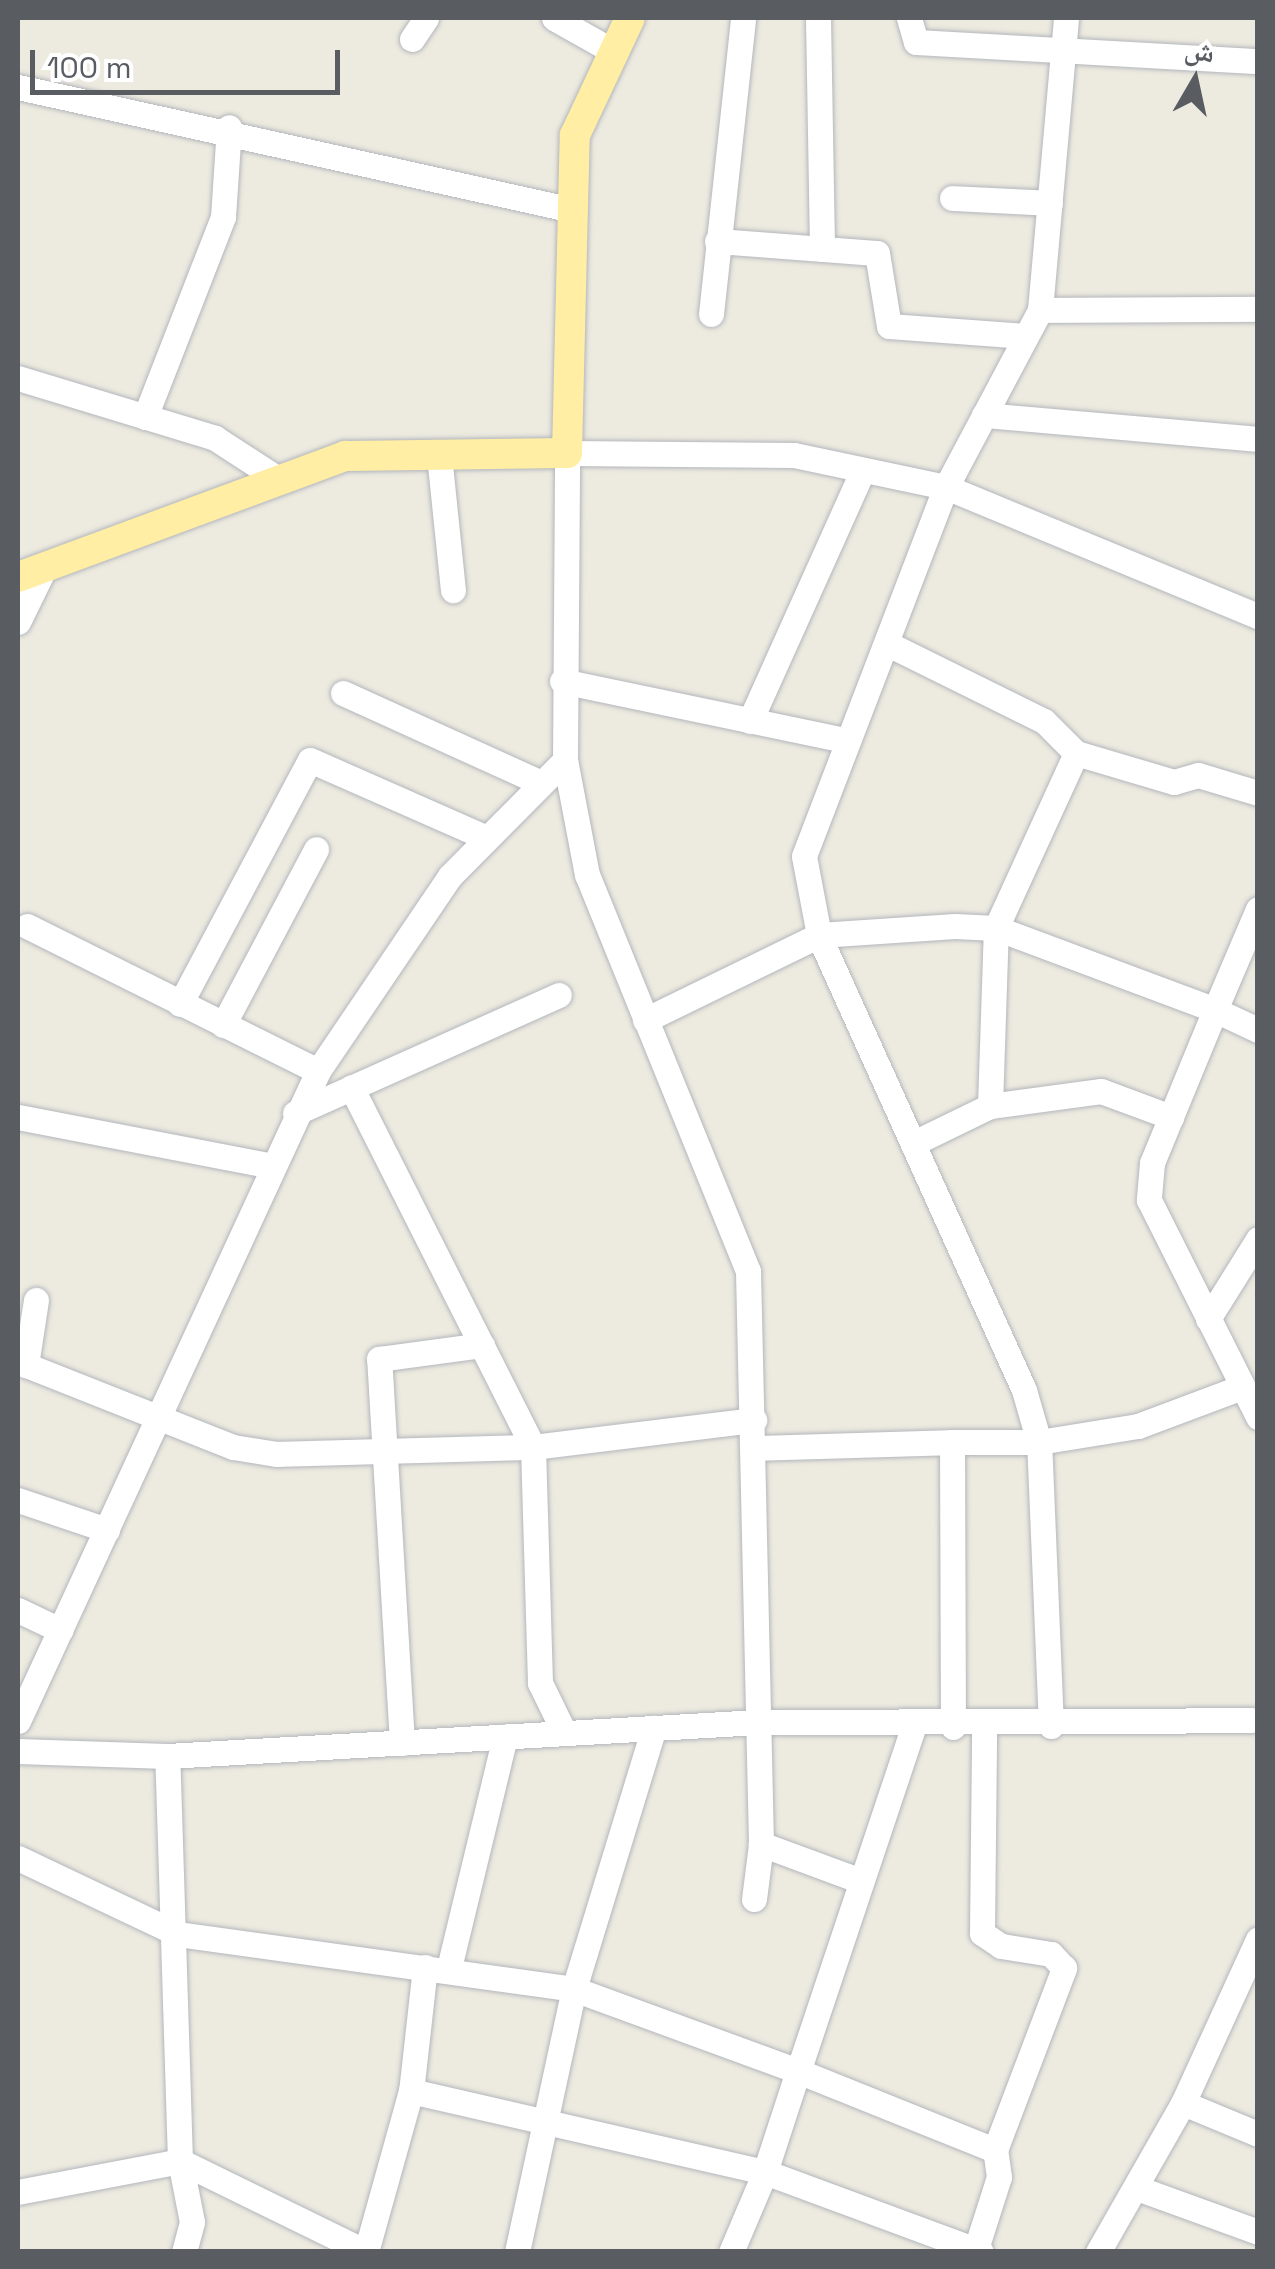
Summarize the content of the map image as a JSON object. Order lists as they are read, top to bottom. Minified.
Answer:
{"scale_bar":"100 m","north":"top"}
